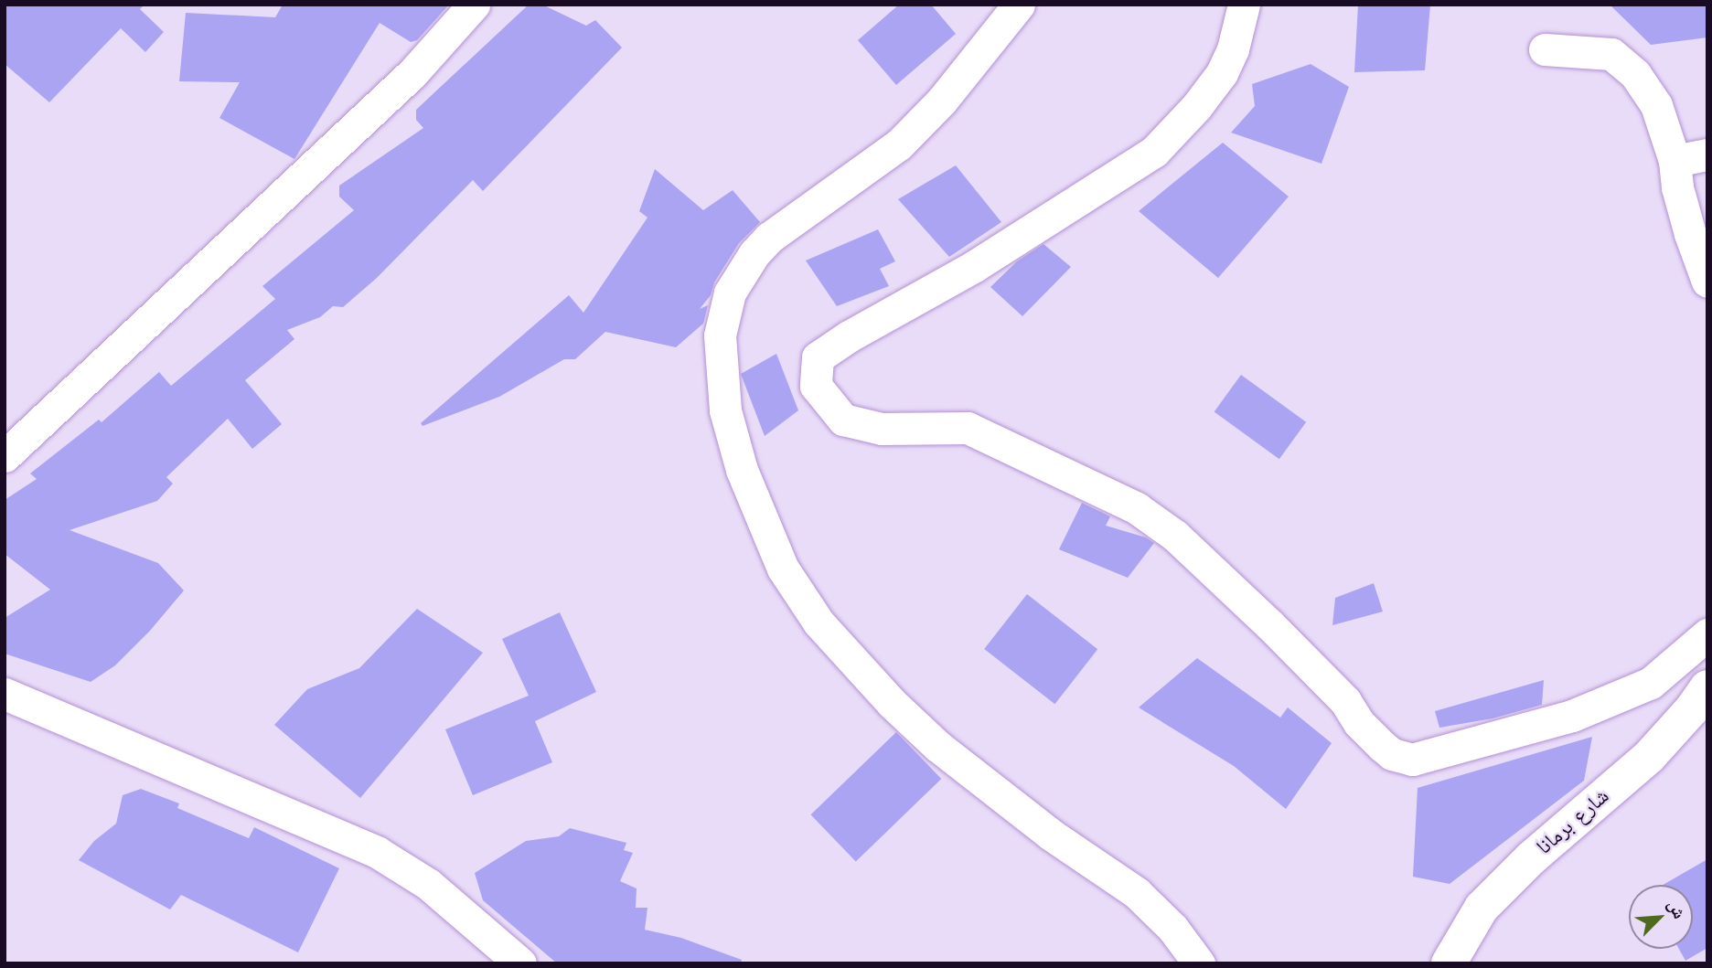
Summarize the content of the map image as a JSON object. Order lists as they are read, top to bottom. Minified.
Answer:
{"streets":{"street":["شارع برمانا"]},"north":"top right"}
